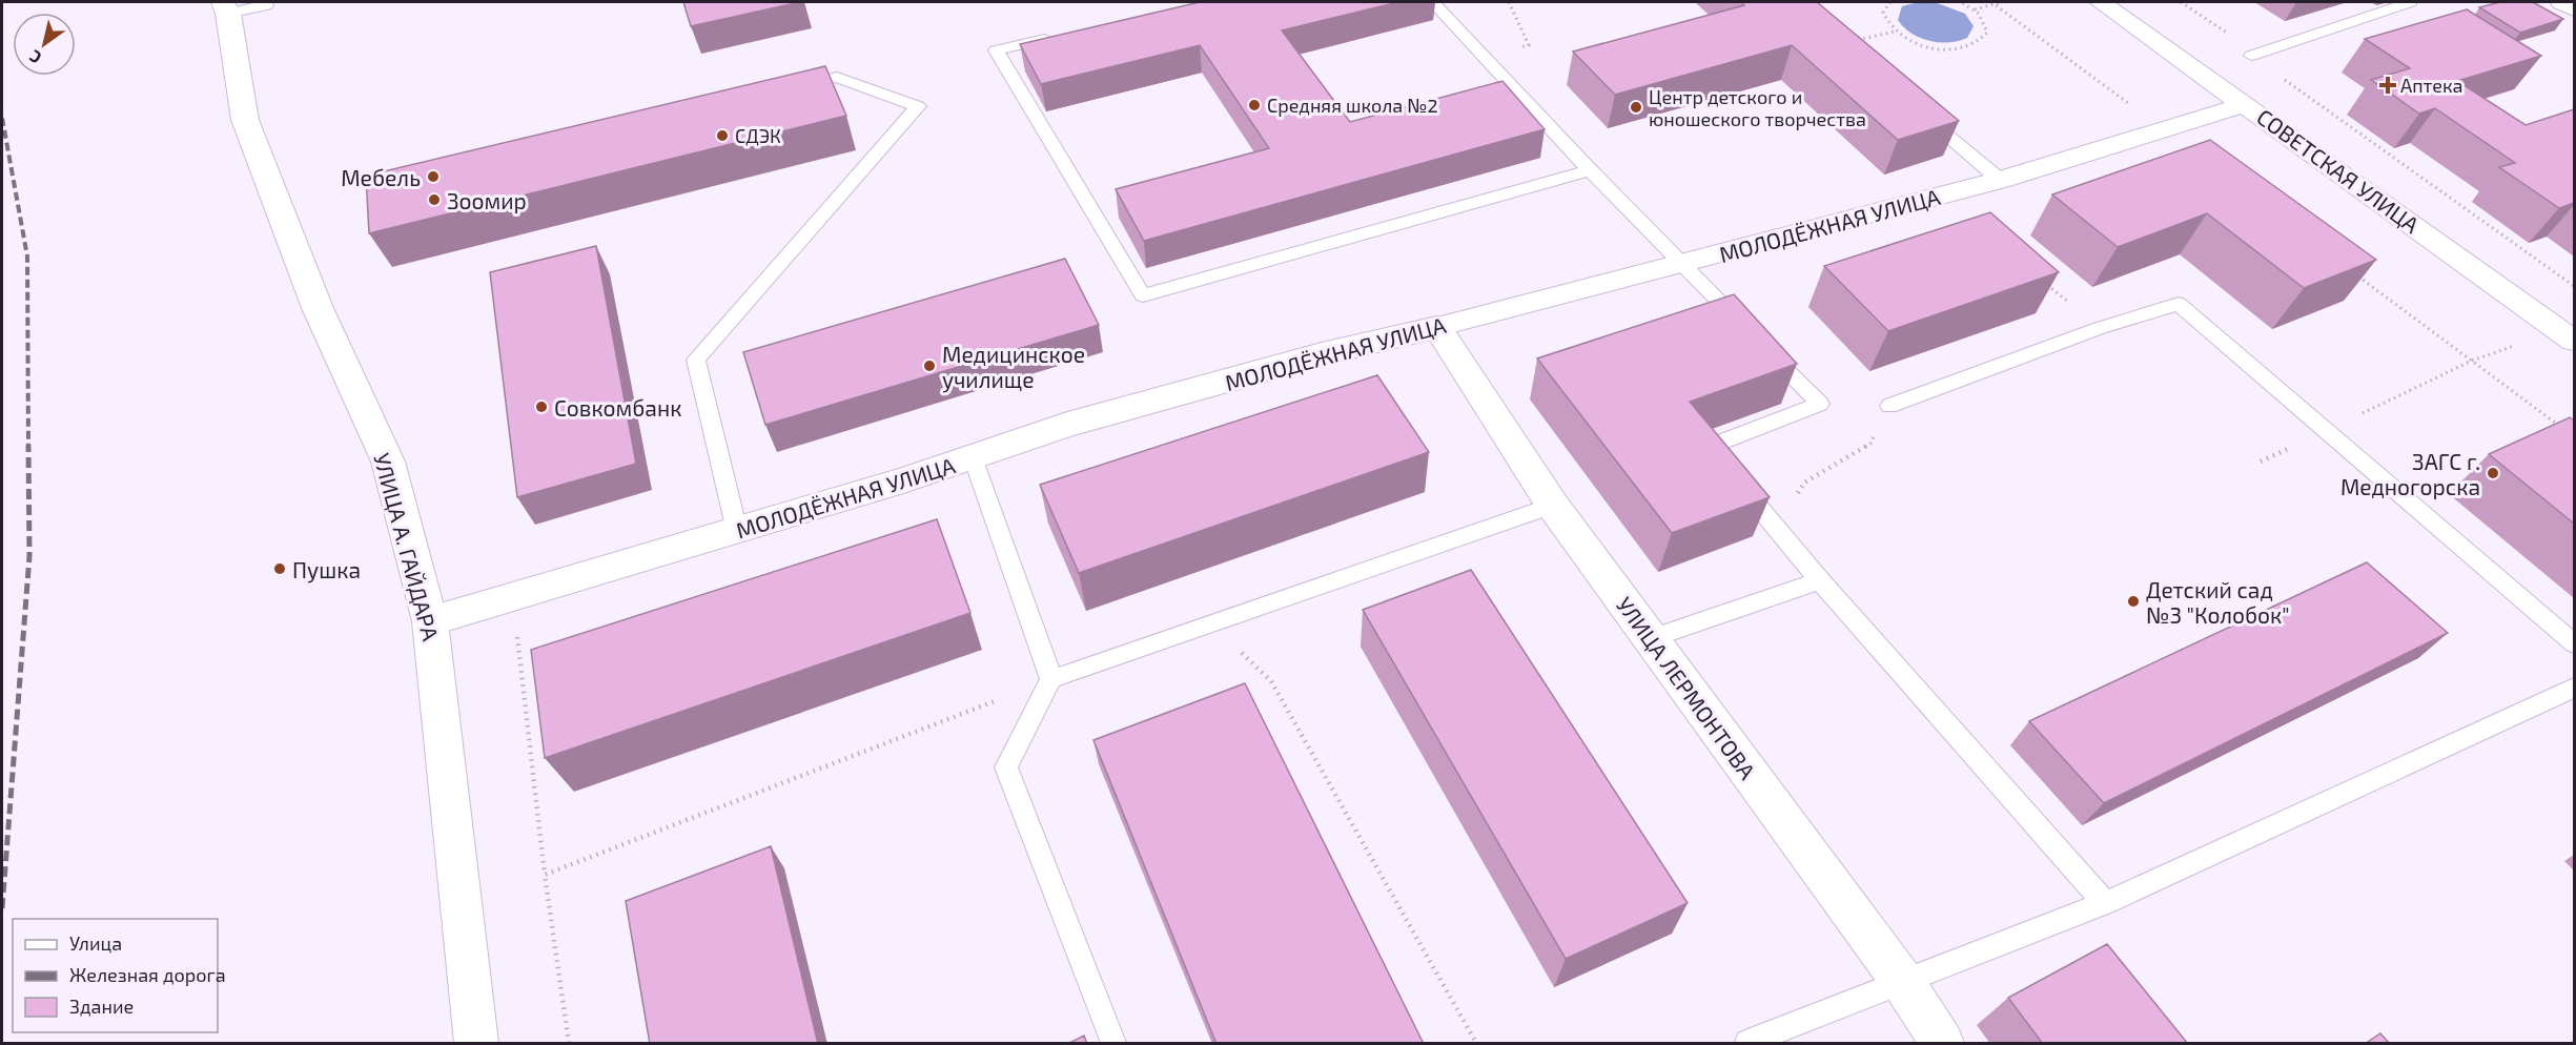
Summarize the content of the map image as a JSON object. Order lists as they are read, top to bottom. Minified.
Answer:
{"streets":{"street":["СОВЕТСКАЯ УЛИЦА","МОЛОДЁЖНАЯ УЛИЦА","УЛИЦА А. ГАЙДАРА","УЛИЦА ЛЕРМОНТОВА"]},"crossings":[["СОВЕТСКАЯ УЛИЦА","МОЛОДЁЖНАЯ УЛИЦА"],["МОЛОДЁЖНАЯ УЛИЦА","УЛИЦА А. ГАЙДАРА"],["МОЛОДЁЖНАЯ УЛИЦА","УЛИЦА ЛЕРМОНТОВА"]],"places":{"health":["Аптека"],"other":["Средняя школа №2","Центр детского и юношеского творчества","СДЭК","Мебель","Зоомир","Медицинское училище","Совкомбанк","ЗАГС г. Медногорска","Пушка","Детский сад №3 \"Колобок\""]},"legend":["Улица","Железная дорога","Здание"],"north":"bottom left"}
